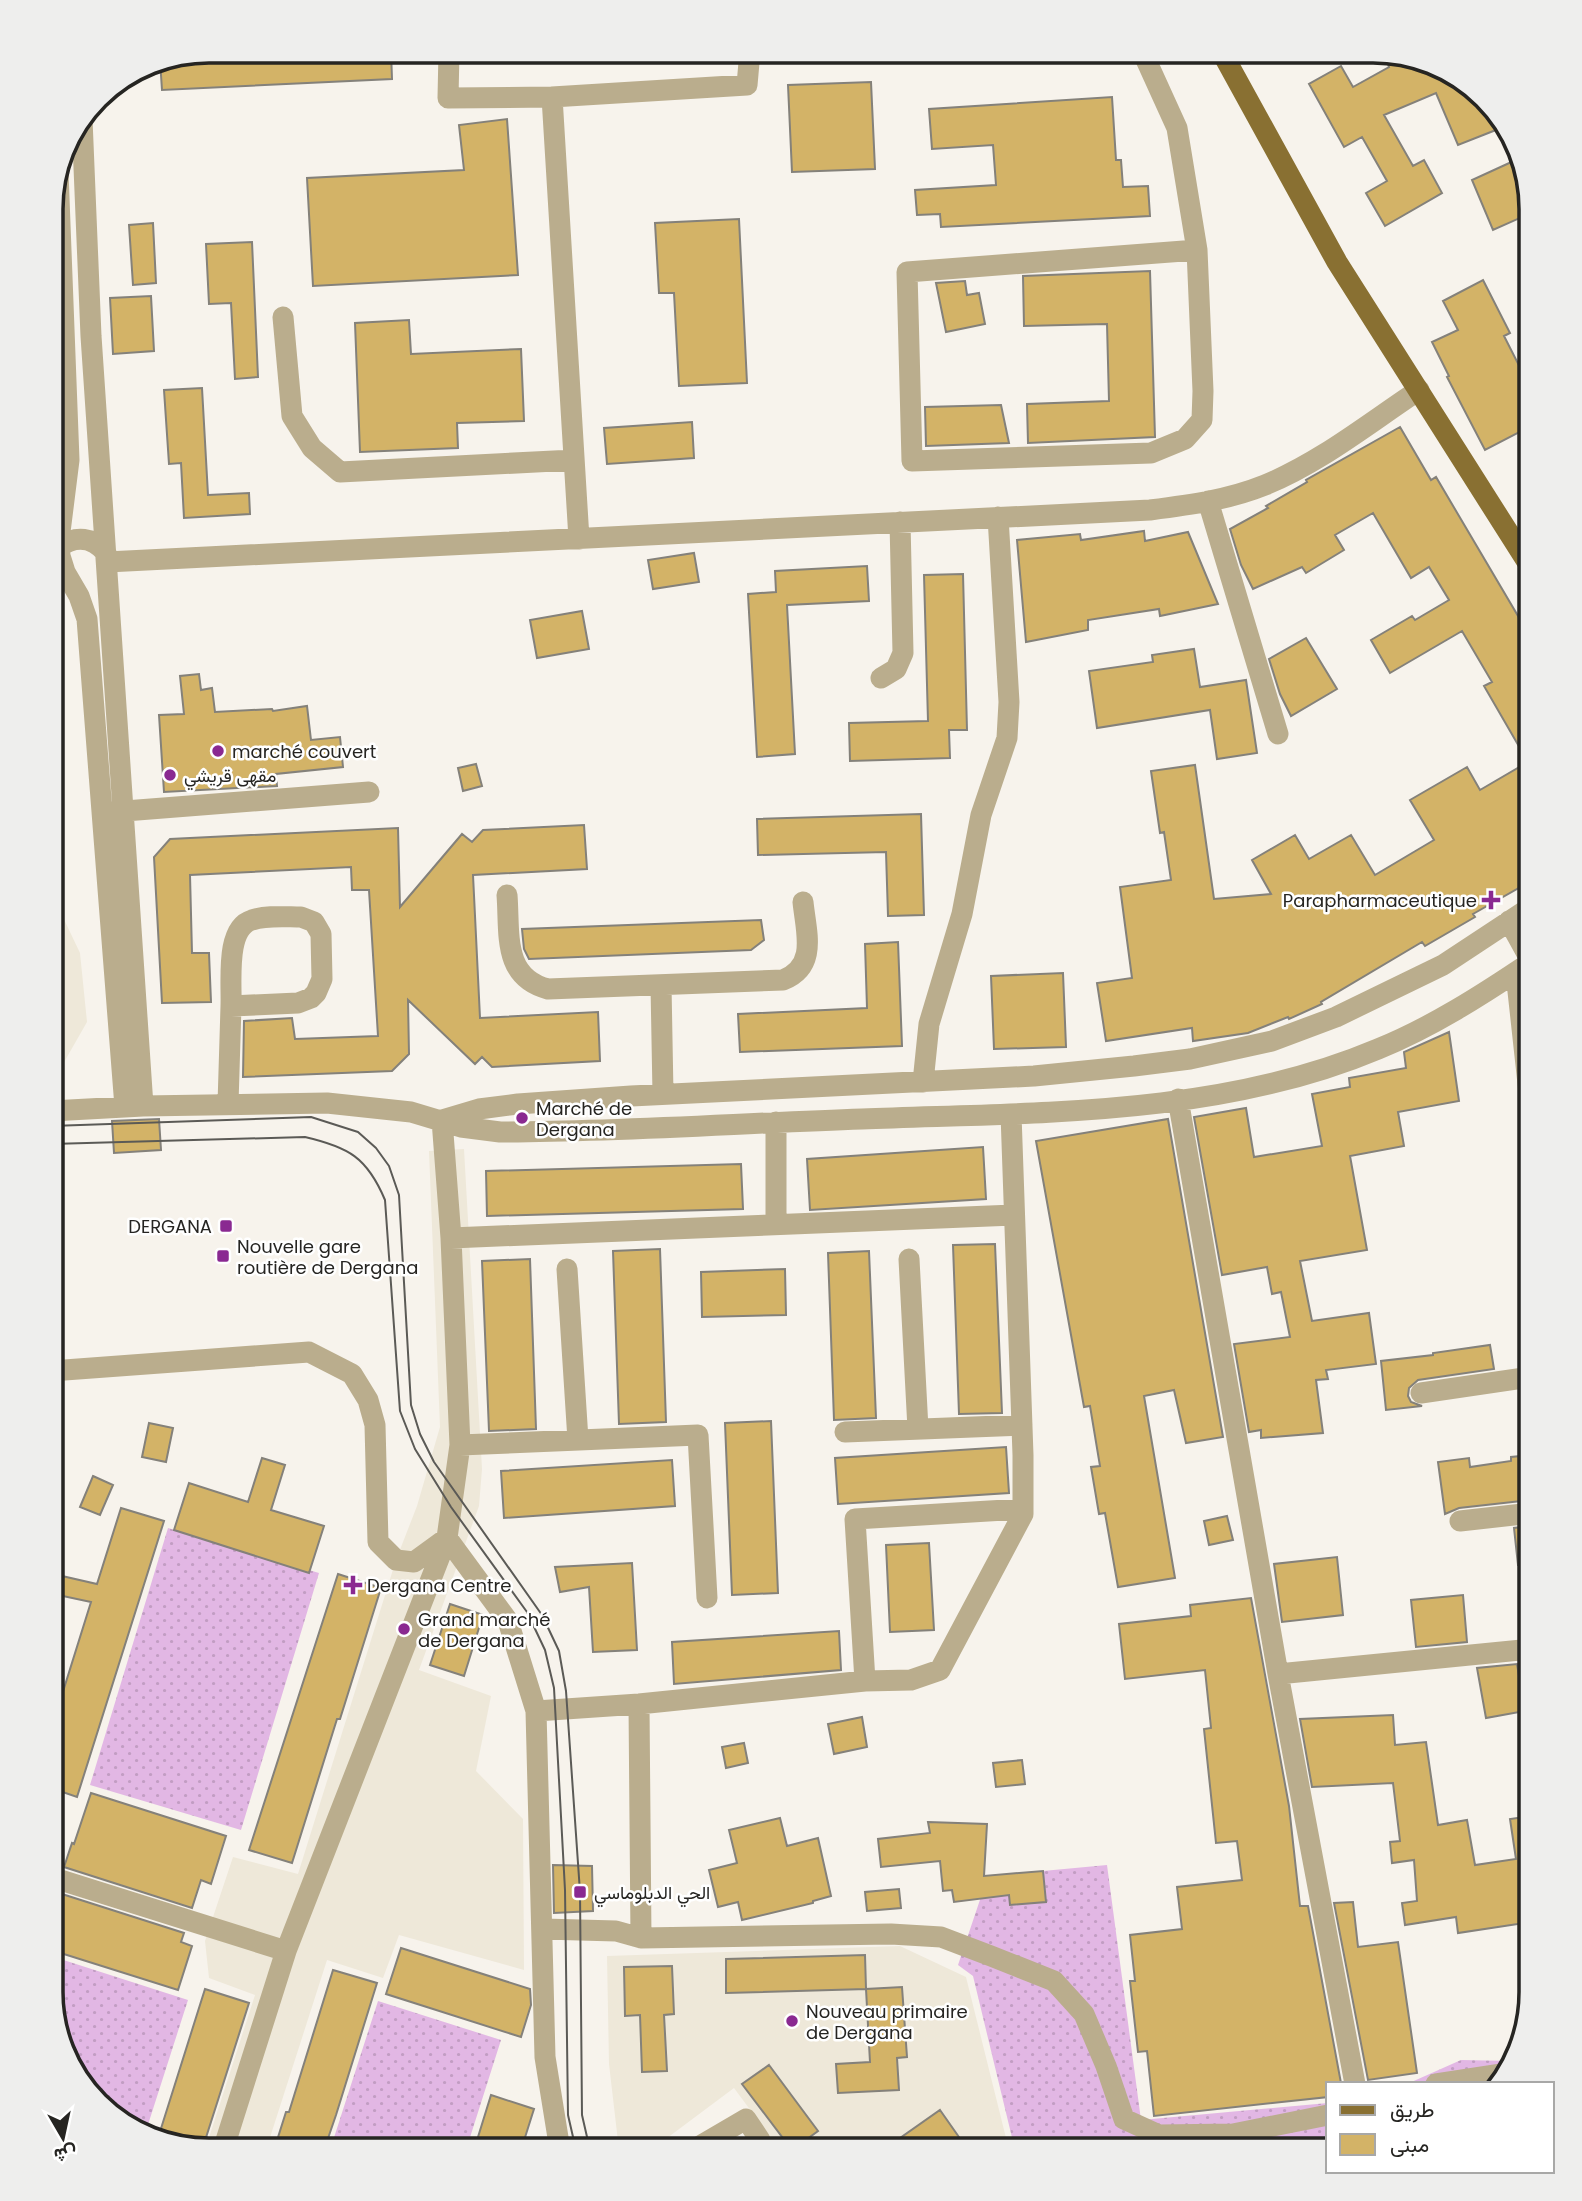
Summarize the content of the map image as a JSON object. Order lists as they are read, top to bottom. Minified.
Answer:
{"places":{"other":["marché couvert","مقهى قريشي","Marché de Dergana","Grand marché de Dergana","Nouveau primaire de Dergana"],"health":["Parapharmaceutique","Dergana Centre"],"transit":["DERGANA","Nouvelle gare routière de Dergana","الحي الدبلوماسي"]},"legend":["طريق","مبنى"],"north":"bottom"}
